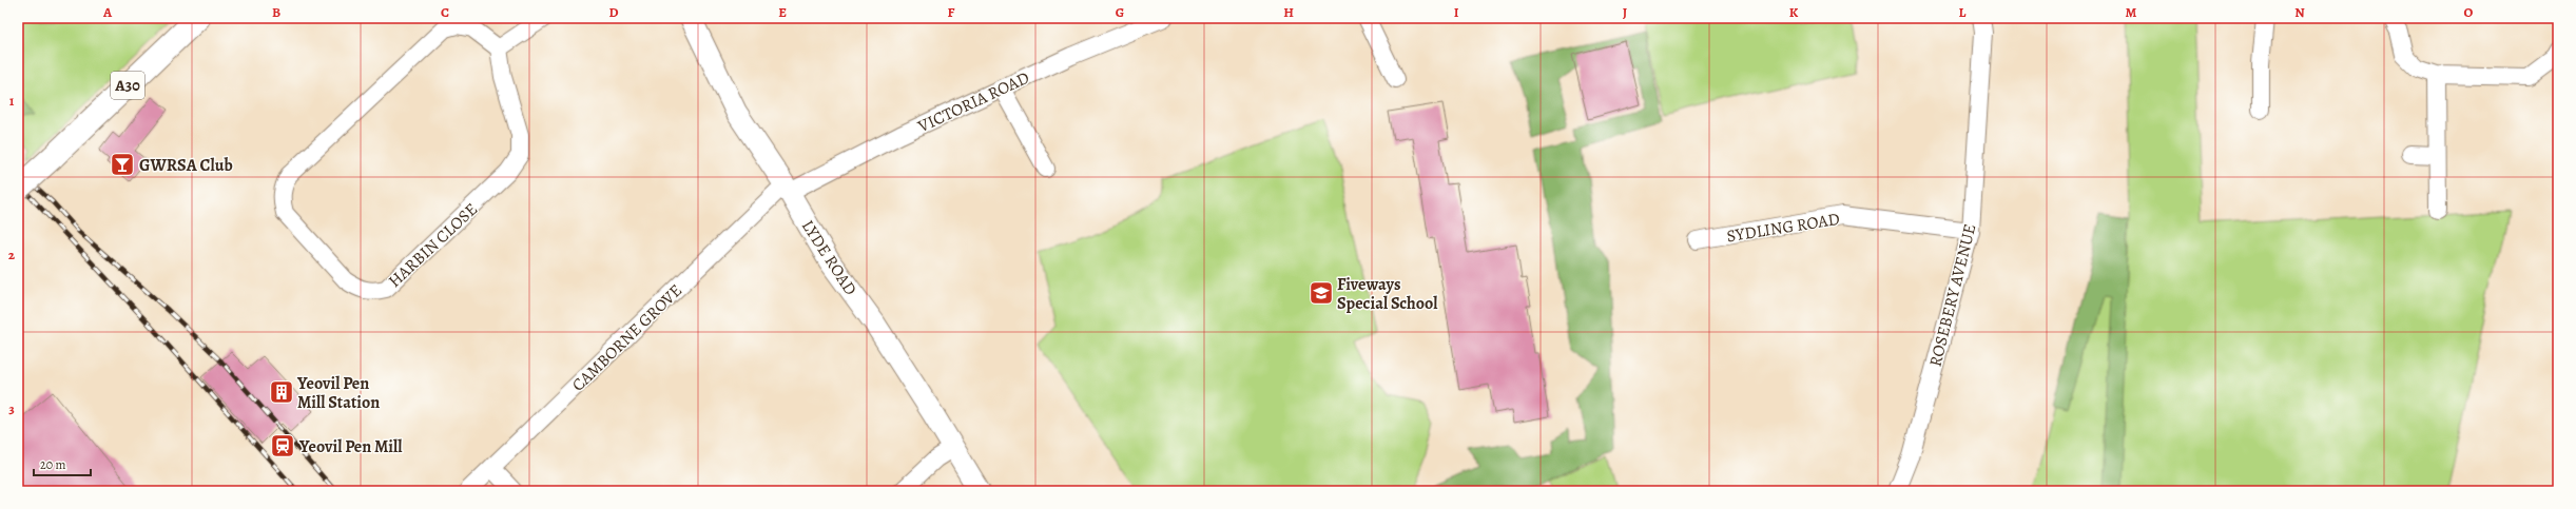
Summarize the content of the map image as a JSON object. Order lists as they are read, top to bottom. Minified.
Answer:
{"streets":{"main road":["A30"],"street":["VICTORIA ROAD","SYDLING ROAD","HARBIN CLOSE","LYDE ROAD","ROSEBERY AVENUE","CAMBORNE GROVE"]},"crossings":[["VICTORIA ROAD","LYDE ROAD"],["VICTORIA ROAD","CAMBORNE GROVE"],["SYDLING ROAD","ROSEBERY AVENUE"],["LYDE ROAD","CAMBORNE GROVE"]],"places":{"bar":["GWRSA Club"],"school or university":["Fiveways Special School"],"building":["Yeovil Pen Mill Station"],"station":["Yeovil Pen Mill"]},"scale_bar":"20 m","grid":{"columns":["A","B","C","D","E","F","G","H","I","J","K","L","M","N","O"],"rows":["1","2","3"]}}
